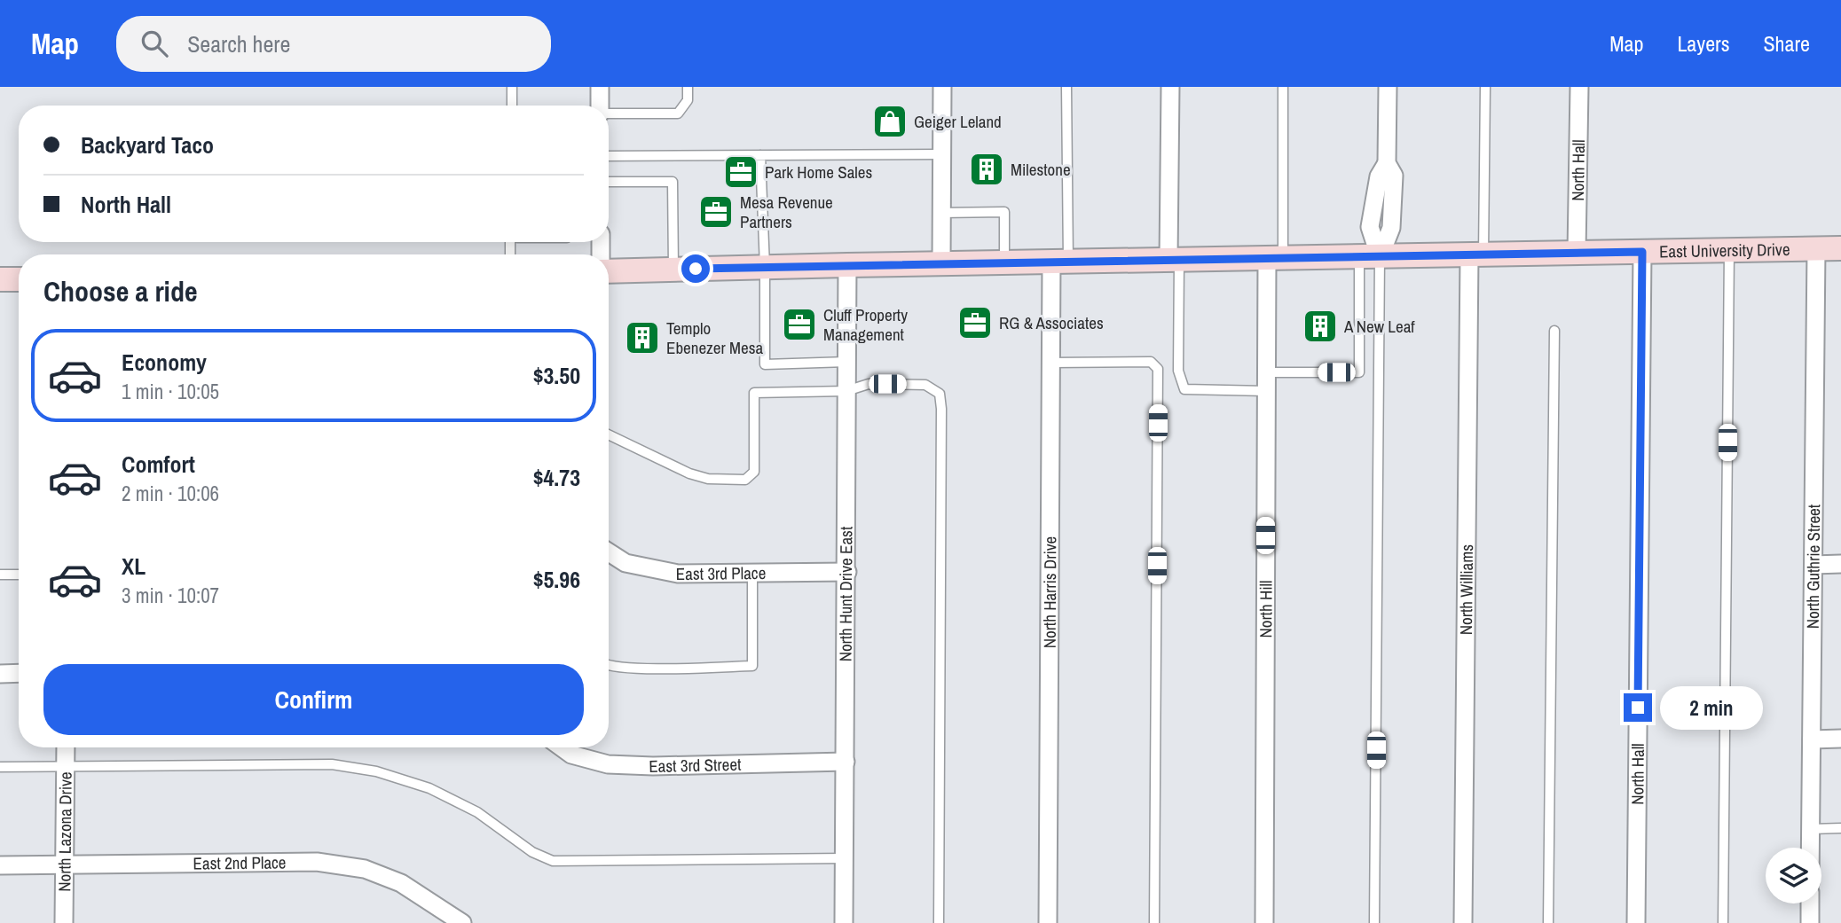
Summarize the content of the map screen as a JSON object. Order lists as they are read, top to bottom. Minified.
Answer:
{"streets":{"main road":["East University Drive"],"street":["North Hall","North Guthrie Street","East 3rd Place","North Williams","North Harris Drive","North Hunt Drive East","North Hill","East 3rd Street","North Lazona Drive","East 2nd Place"]},"crossings":[["North Hall","East University Drive"],["East University Drive","North Guthrie Street"],["East University Drive","North Williams"],["East University Drive","North Harris Drive"],["East University Drive","North Hunt Drive East"],["East University Drive","North Hill"],["East 3rd Place","North Hunt Drive East"],["North Hunt Drive East","East 3rd Street"],["North Lazona Drive","East 2nd Place"]],"places":{"shop":["Geiger Leland"],"building":["Milestone","A New Leaf","Templo Ebenezer Mesa"],"office":["Park Home Sales","Mesa Revenue Partners","RG & Associates","Cluff Property Management"]},"page":{"header":"Map","search":"Search here","nav":["Map","Layers","Share"],"banner":["Backyard Taco","North Hall"],"heading":"Choose a ride","list":[{"name":"Economy","note":"1 min · 10:05","value":"$3.50"},{"name":"Comfort","note":"2 min · 10:06","value":"$4.73"},{"name":"XL","note":"3 min · 10:07","value":"$5.96"}],"buttons":"Confirm","bubble":"2 min"}}
